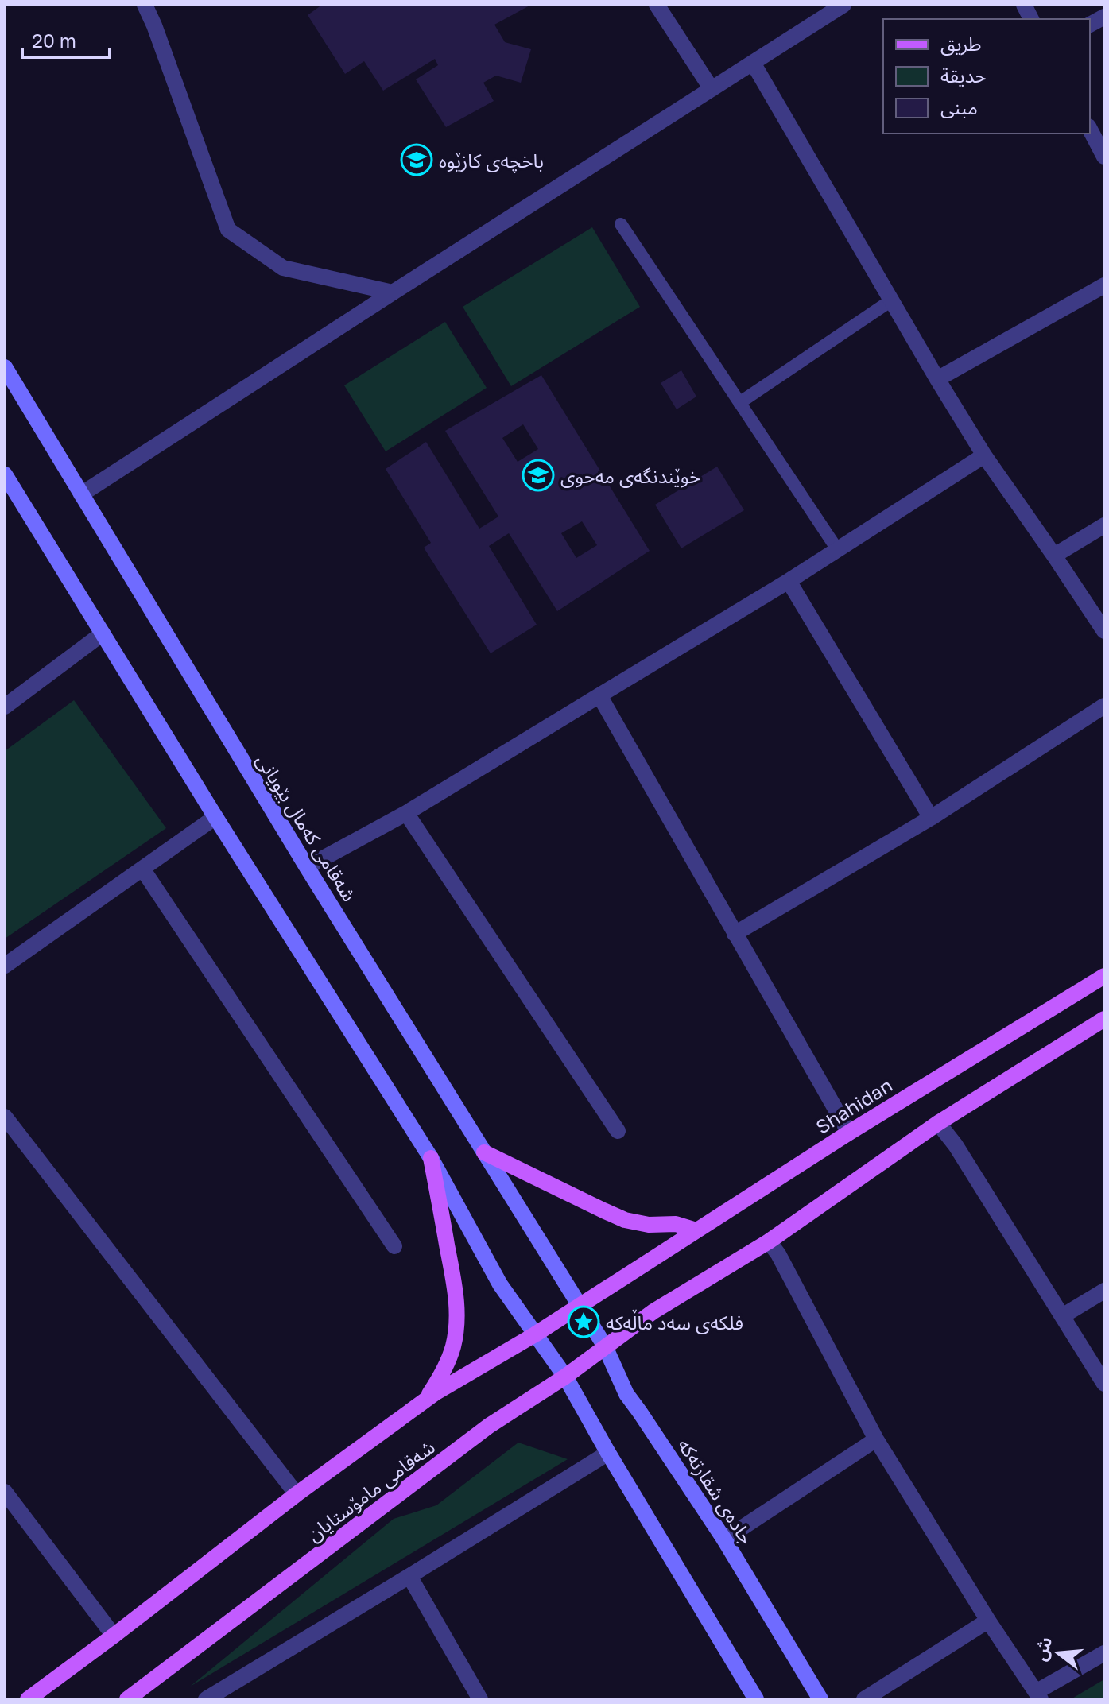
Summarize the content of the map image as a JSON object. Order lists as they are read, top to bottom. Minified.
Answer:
{"streets":{"main road":["شەقامی کەمال بێویانی","Shahidan","شەقامی مامۆستایان","جادەی شقارتەکە"]},"crossings":[["شەقامی کەمال بێویانی","Shahidan"],["شەقامی کەمال بێویانی","شەقامی مامۆستایان"],["شەقامی کەمال بێویانی","جادەی شقارتەکە"],["Shahidan","شەقامی مامۆستایان"],["Shahidan","جادەی شقارتەکە"],["شەقامی مامۆستایان","جادەی شقارتەکە"]],"places":{"school or university":["باخچەی کازێوە","خوێندنگەی مەحوی"],"place":["فلکەی سەد ماڵەکە"]},"legend":["طريق","حديقة","مبنى"],"scale_bar":"20 m","north":"left"}
